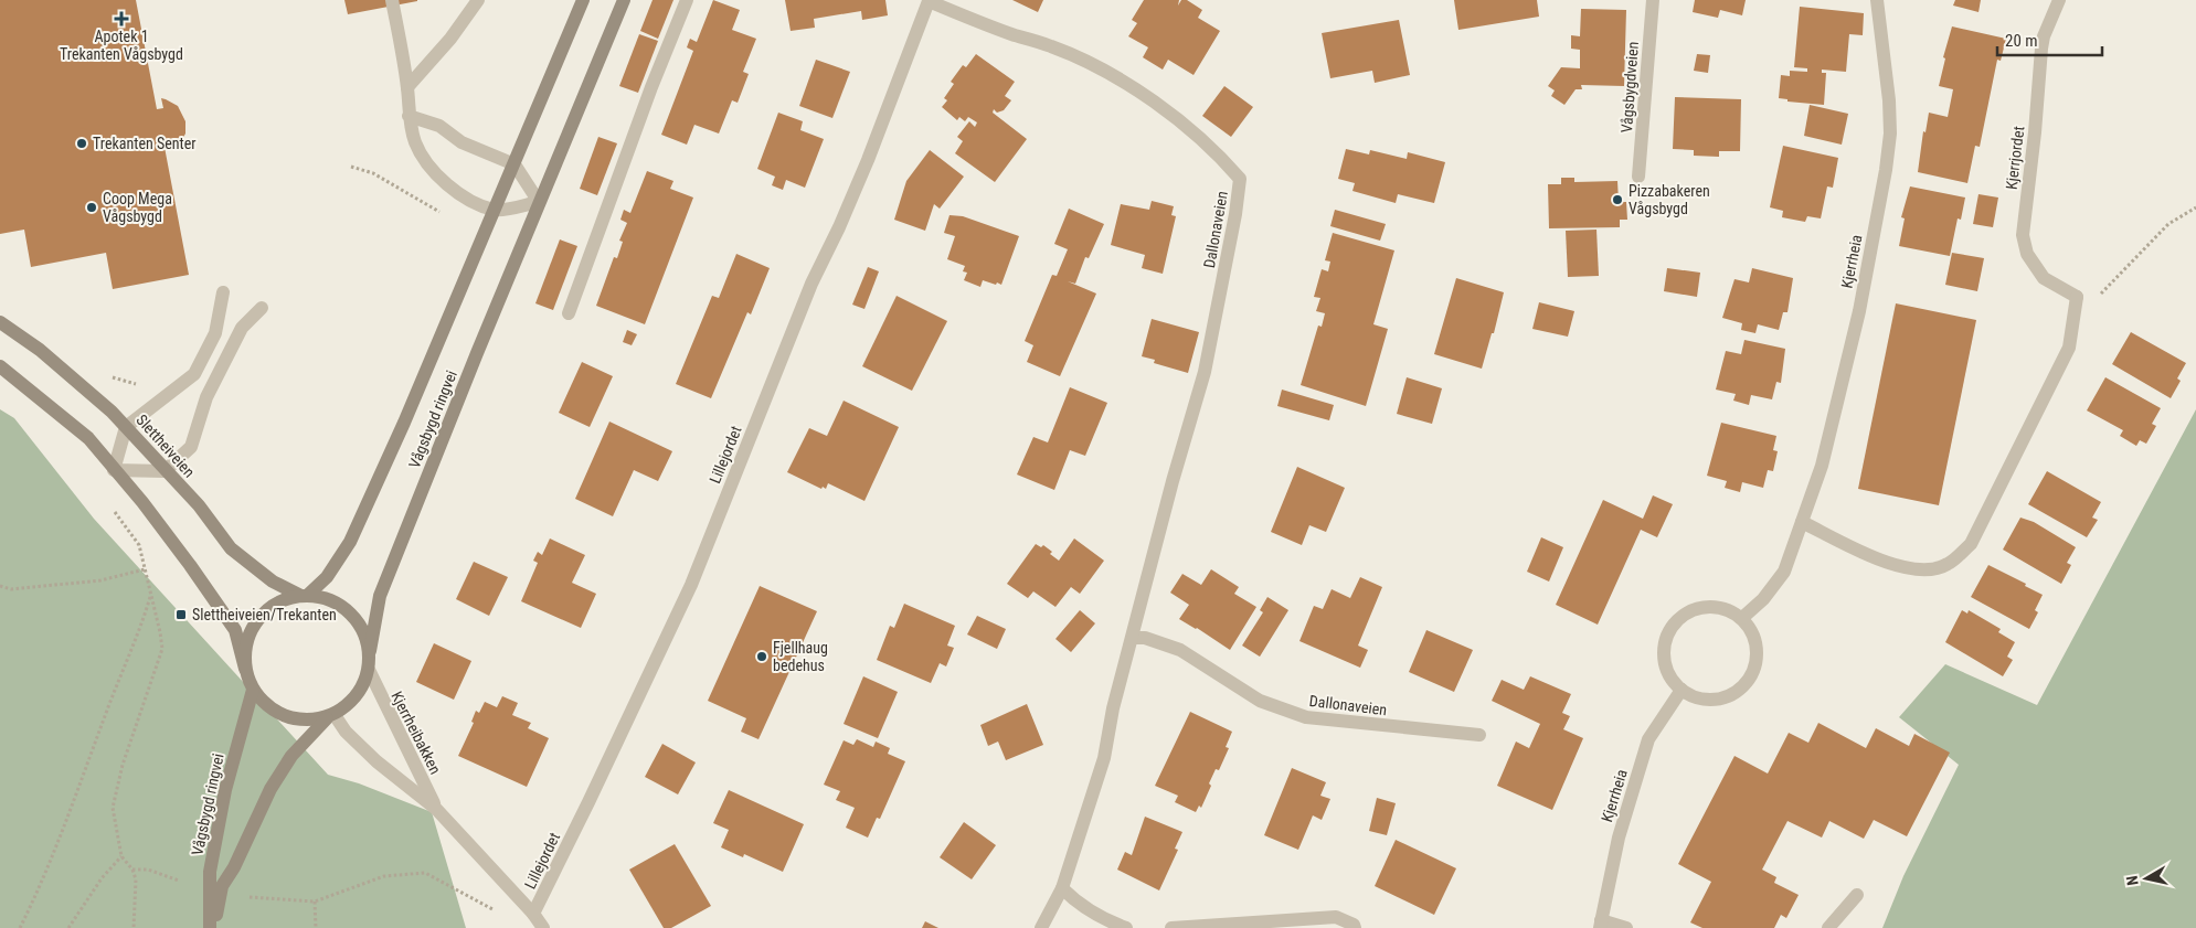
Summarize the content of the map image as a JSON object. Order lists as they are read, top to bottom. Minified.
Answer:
{"streets":{"street":["Vågsbygdveien","Kjerrjordet","Dallonaveien","Kjerrheia","Vågsbygd ringvei","Slettheiveien","Lillejordet","Kjerrheibakken"]},"crossings":[["Dallonaveien","Lillejordet"],["Vågsbygd ringvei","Slettheiveien"],["Vågsbygd ringvei","Kjerrheibakken"],["Slettheiveien","Kjerrheibakken"],["Lillejordet","Kjerrheibakken"]],"places":{"health":["Apotek 1 Trekanten Vågsbygd"],"other":["Trekanten Senter","Pizzabakeren Vågsbygd","Coop Mega Vågsbygd","Fjellhaug bedehus"],"transit":["Slettheiveien/Trekanten"]},"scale_bar":"20 m","north":"left"}
